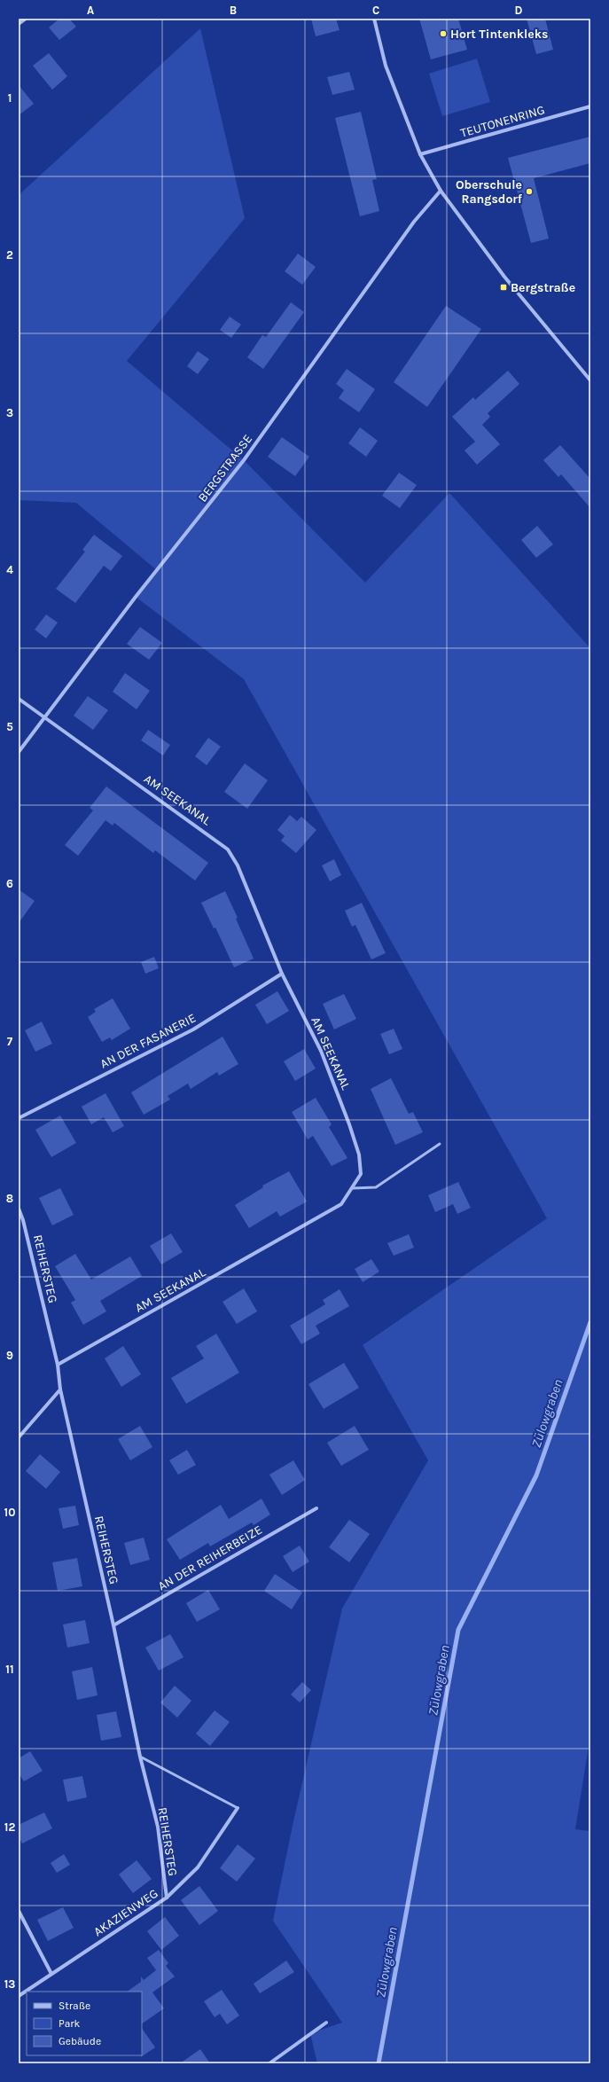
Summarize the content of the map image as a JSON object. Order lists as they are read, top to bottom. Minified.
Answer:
{"streets":{"street":["TEUTONENRING","BERGSTRASSE","AM SEEKANAL","AN DER FASANERIE","REIHERSTEG","AN DER REIHERBEIZE","AKAZIENWEG"]},"crossings":[["BERGSTRASSE","AM SEEKANAL"],["AM SEEKANAL","AN DER FASANERIE"],["AM SEEKANAL","REIHERSTEG"],["REIHERSTEG","AN DER REIHERBEIZE"],["REIHERSTEG","AKAZIENWEG"]],"water":["Zülowgraben"],"places":{"other":["Hort Tintenkleks","Oberschule Rangsdorf"],"transit":["Bergstraße"]},"legend":["Straße","Park","Gebäude"],"grid":{"columns":["A","B","C","D"],"rows":["1","2","3","4","5","6","7","8","9","10","11","12","13"]}}
